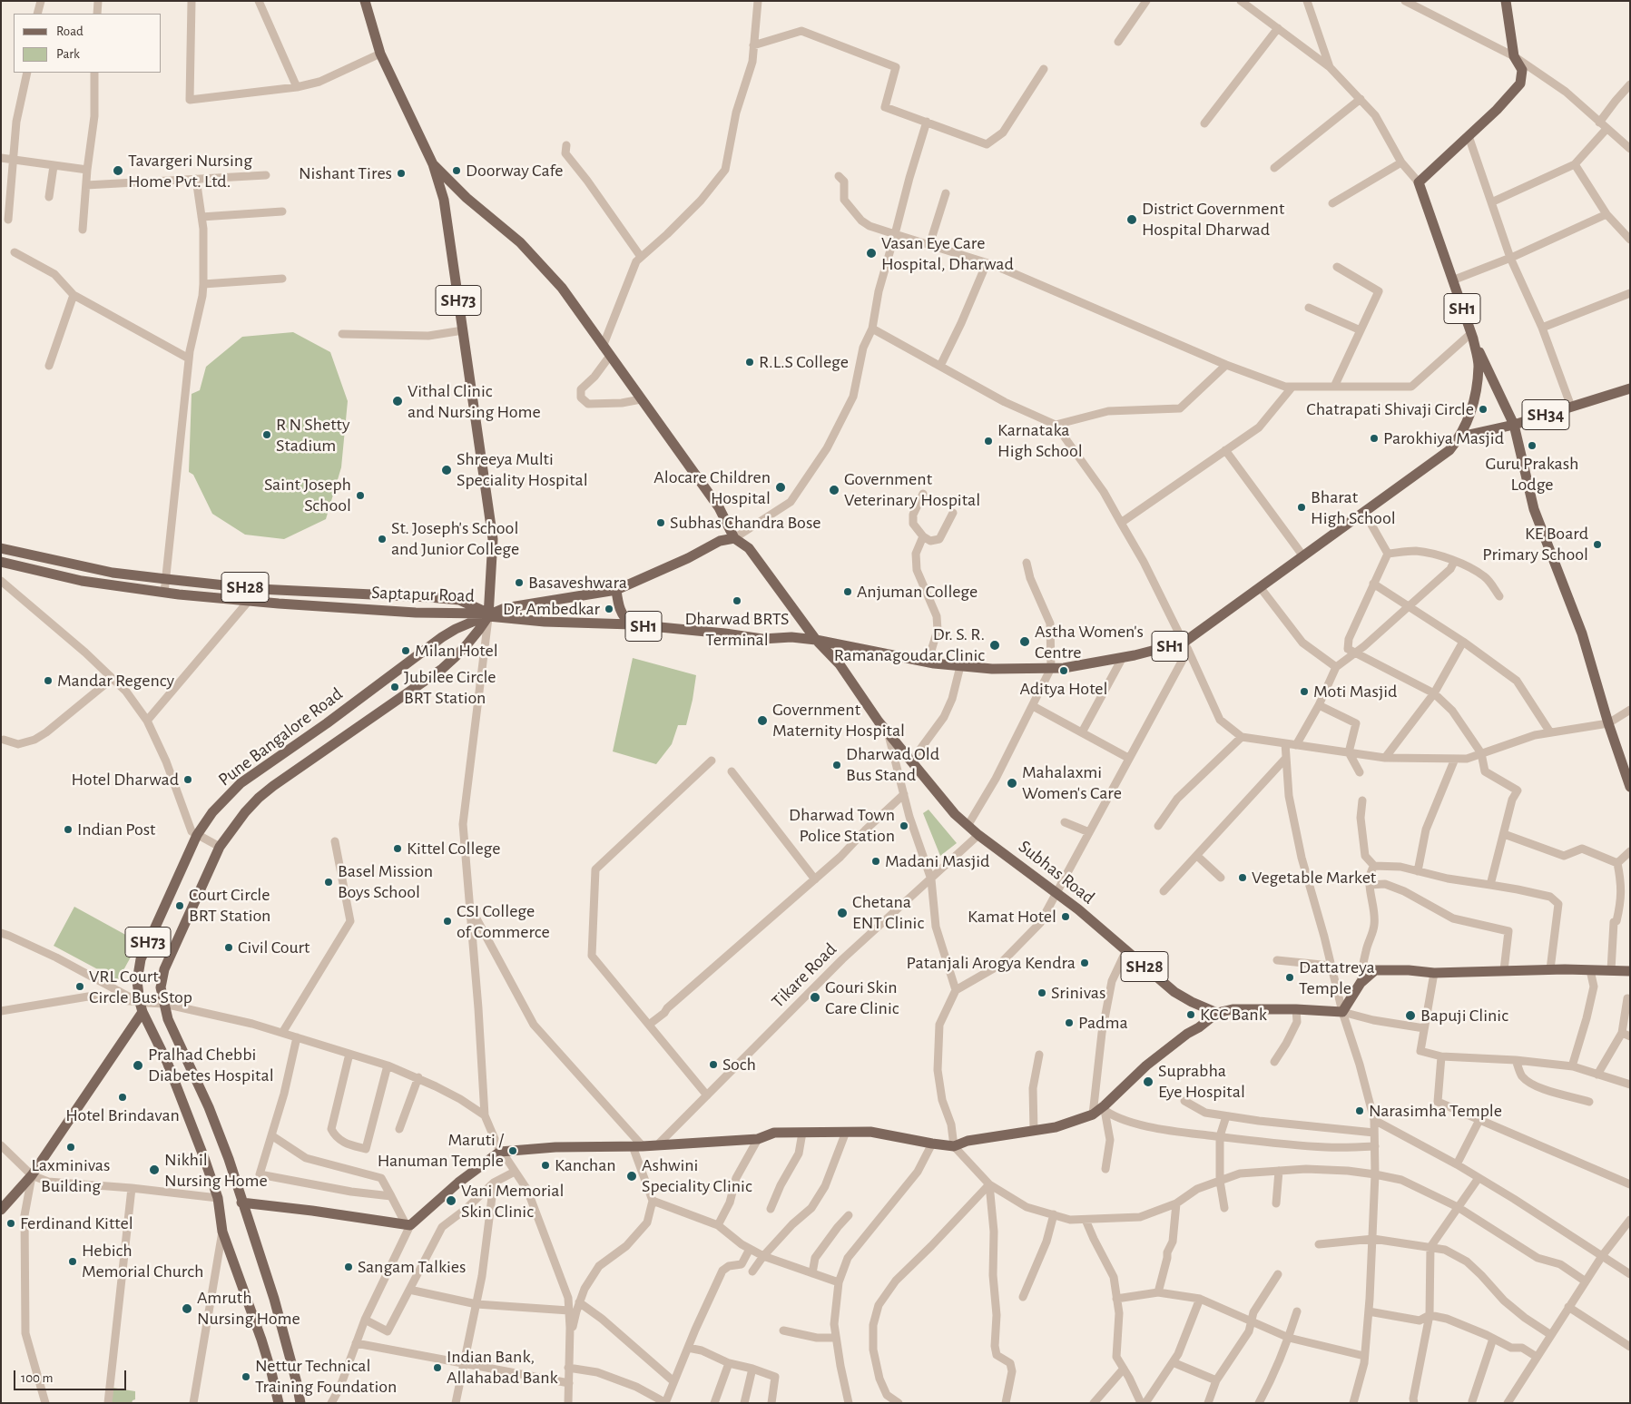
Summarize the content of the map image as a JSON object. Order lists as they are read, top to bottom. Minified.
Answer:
{"streets":{"main road":["SH73","SH1","SH34","SH28","Saptapur Road","Pune Bangalore Road","Subhas Road"],"street":["Tikare Road"]},"crossings":[["SH73","SH1"],["SH73","Saptapur Road"],["SH73","Pune Bangalore Road"],["SH1","SH34"],["SH1","Saptapur Road"],["SH1","Pune Bangalore Road"],["SH1","Subhas Road"],["Saptapur Road","Pune Bangalore Road"],["Subhas Road","Tikare Road"]],"places":["Tavargeri Nursing Home Pvt. Ltd.","Doorway Cafe","Nishant Tires","District Government Hospital Dharwad","Vasan Eye Care Hospital, Dharwad","R.L.S College","Vithal Clinic and Nursing Home","Chatrapati Shivaji Circle","R N Shetty Stadium","Parokhiya Masjid","Karnataka High School","Guru Prakash Lodge","Shreeya Multi Speciality Hospital","Alocare Children Hospital","Government Veterinary Hospital","Saint Joseph School","Bharat High School","Subhas Chandra Bose","St. Joseph's School and Junior College","KE Board Primary School","Basaveshwara","Anjuman College","Dharwad BRTS Terminal","Dr. Ambedkar","Astha Women's Centre","Dr. S. R. Ramanagoudar Clinic","Milan Hotel","Aditya Hotel","Mandar Regency","Jubilee Circle BRT Station","Moti Masjid","Government Maternity Hospital","Dharwad Old Bus Stand","Hotel Dharwad","Mahalaxmi Women's Care","Dharwad Town Police Station","Indian Post","Kittel College","Madani Masjid","Vegetable Market","Basel Mission Boys School","Court Circle BRT Station","Chetana ENT Clinic","Kamat Hotel","CSI College of Commerce","Civil Court","Patanjali Arogya Kendra","Dattatreya Temple","VRL Court Circle Bus Stop","Srinivas","Gouri Skin Care Clinic","KCC Bank","Bapuji Clinic","Padma","Soch","Pralhad Chebbi Diabetes Hospital","Suprabha Eye Hospital","Hotel Brindavan","Narasimha Temple","Laxminivas Building","Maruti / Hanuman Temple","Kanchan","Nikhil Nursing Home","Ashwini Speciality Clinic","Vani Memorial Skin Clinic","Ferdinand Kittel","Hebich Memorial Church","Sangam Talkies","Amruth Nursing Home","Indian Bank, Allahabad Bank","Nettur Technical Training Foundation"],"legend":["Road","Park"],"scale_bar":"100 m"}
